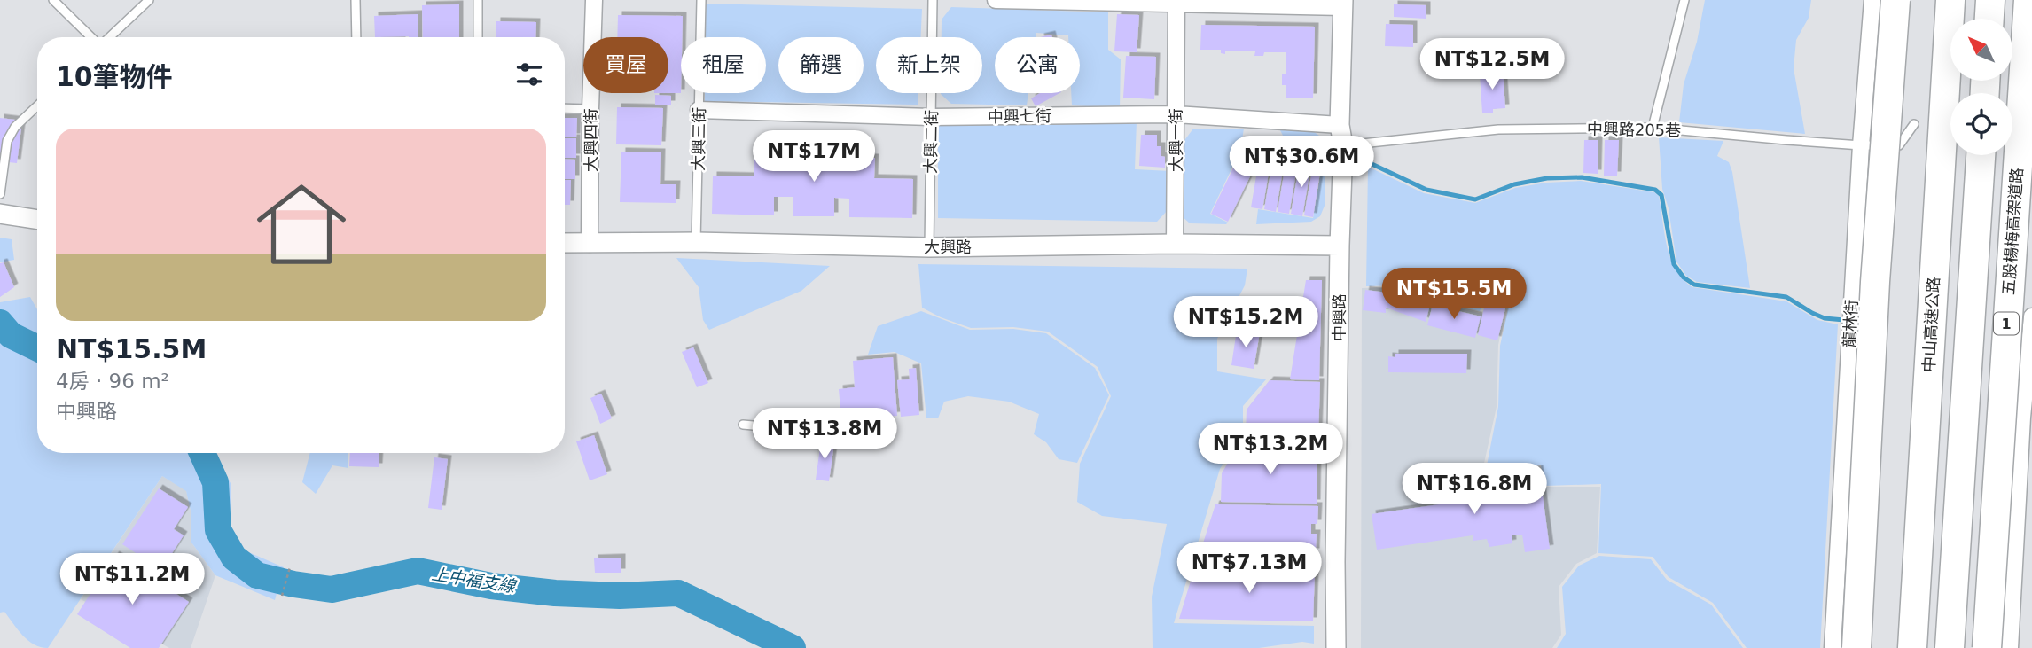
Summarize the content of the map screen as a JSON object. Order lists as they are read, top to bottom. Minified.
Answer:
{"streets":{"highway":["五股楊梅高架道路","1","中山高速公路"],"street":["中興七街","大興四街","大興一街","大興路","中興路","龍林街"],"lane":["中興路205巷","大興三街","大興二街"]},"crossings":[["中興七街","大興三街"],["中興七街","大興一街"],["中興七街","大興二街"],["中興七街","中興路"],["中興路205巷","中興路"],["中興路205巷","龍林街"],["大興三街","大興路"],["大興四街","大興路"],["大興一街","大興路"],["大興二街","大興路"],["大興路","中興路"]],"water":["上中福支線"],"north":"top left","page":{"chip":["買屋","租屋","篩選","新上架","公寓"],"heading":"10筆物件","price":["NT$12.5M","NT$17M","NT$30.6M","NT$15.5M","NT$15.2M","NT$13.8M","NT$13.2M","NT$16.8M","NT$7.13M","NT$11.2M"],"list":[{"name":"NT$15.5M","note":"4房 · 96 m² · 中興路"}]}}
